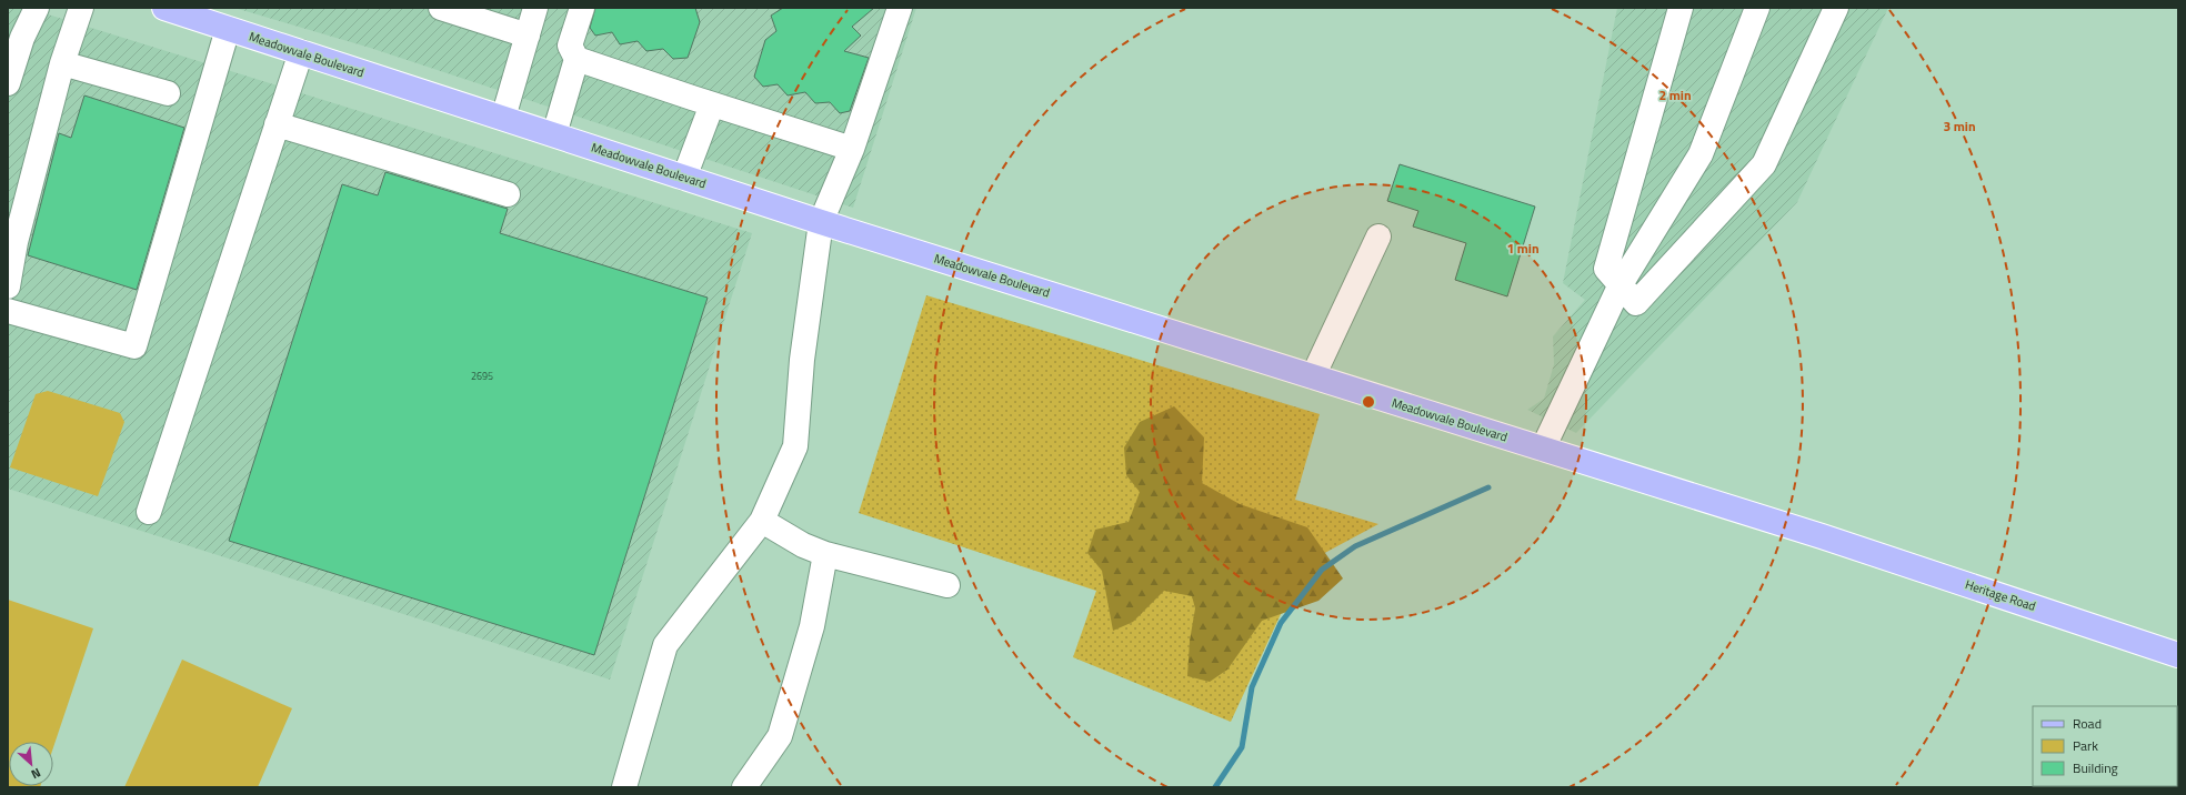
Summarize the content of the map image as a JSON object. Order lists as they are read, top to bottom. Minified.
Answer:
{"streets":{"main road":["Meadowvale Boulevard","Heritage Road"]},"crossings":[["Meadowvale Boulevard","Heritage Road"]],"house_numbers":["2695"],"legend":["Road","Park","Building"],"north":"bottom right","rings":["2 min","3 min","1 min"]}
